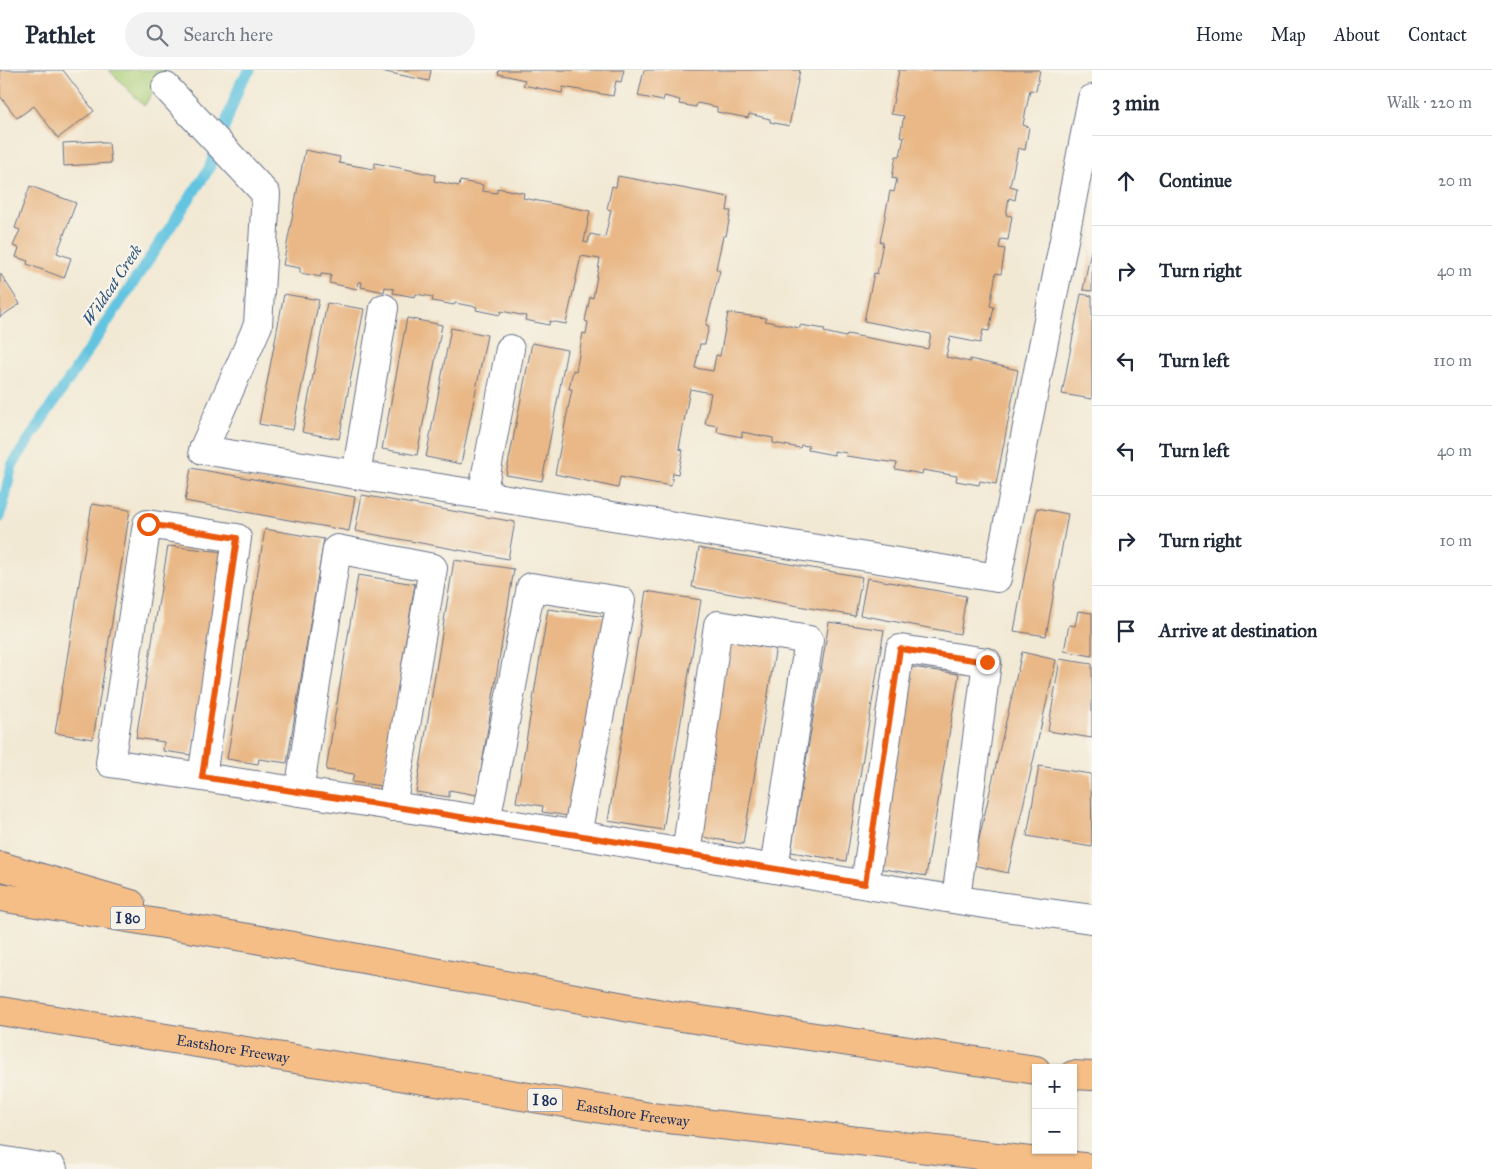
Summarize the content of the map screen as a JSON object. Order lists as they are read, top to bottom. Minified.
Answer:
{"streets":{"highway":["I 80","Eastshore Freeway"]},"water":["Wildcat Creek"],"page":{"header":"Pathlet","search":"Search here","nav":["Home","Map","About","Contact"],"heading":["3 min","Walk · 220 m"],"list":[["Continue","20 m"],["Turn right","40 m"],["Turn left","110 m"],["Turn left","40 m"],["Turn right","10 m"],"Arrive at destination"],"map_buttons":["+","−"]}}
